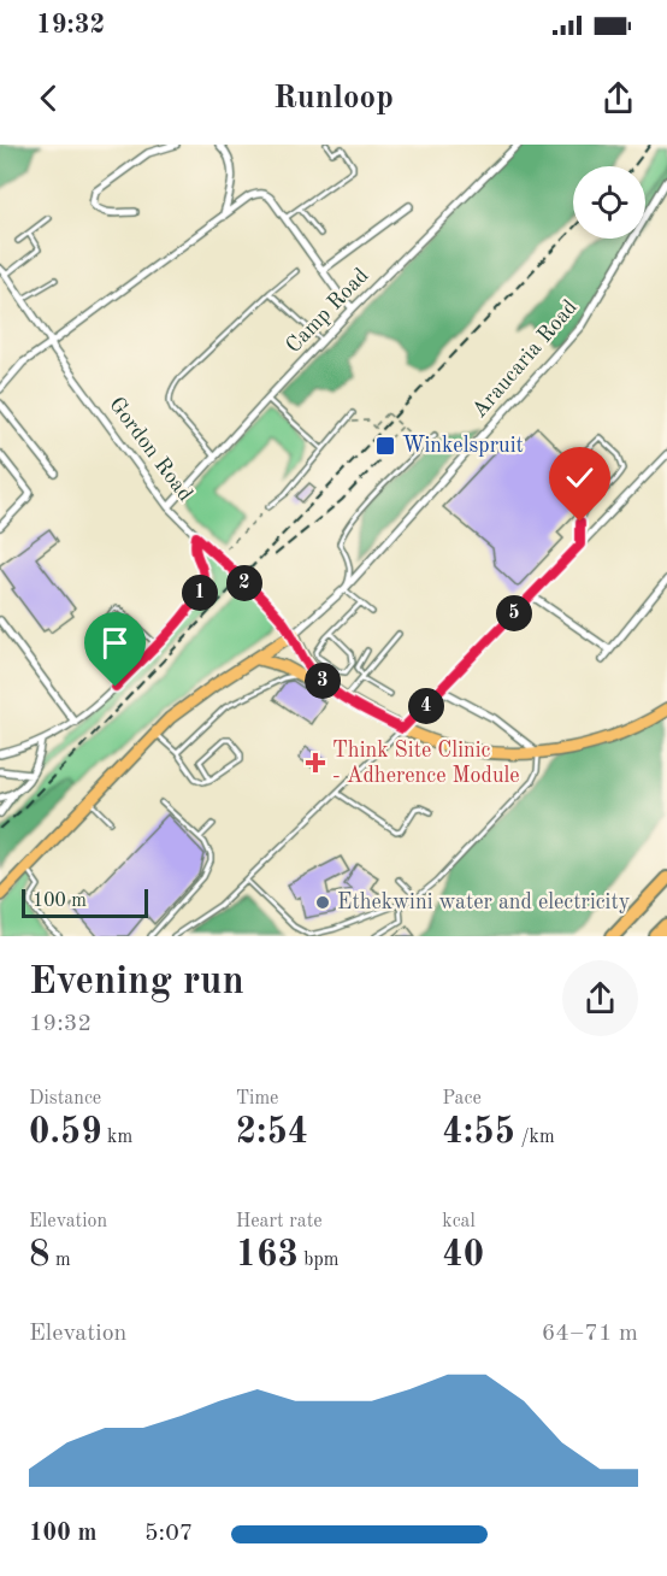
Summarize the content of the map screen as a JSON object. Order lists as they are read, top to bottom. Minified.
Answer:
{"streets":{"street":["Camp Road","Araucaria Road","Gordon Road"]},"crossings":[["Camp Road","Gordon Road"],["Araucaria Road","Gordon Road"]],"places":{"transit":["Winkelspruit"],"health":["Think Site Clinic - Adherence Module"],"other":["Ethekwini water and electricity"]},"scale_bar":"100 m","page":{"status":"19:32","header":"Runloop","pins":["2","1","5","3","4"],"scale":"100 m","heading":["Evening run","19:32"],"stats":[["Distance","0.59 km"],["Time","2:54"],["Pace","4:55 /km"],["Elevation","8 m"],["Heart rate","163 bpm"],["kcal","40"]],"chart":["Elevation","64–71 m"],"list":[{"name":"100 m","note":"5:07"}]}}
